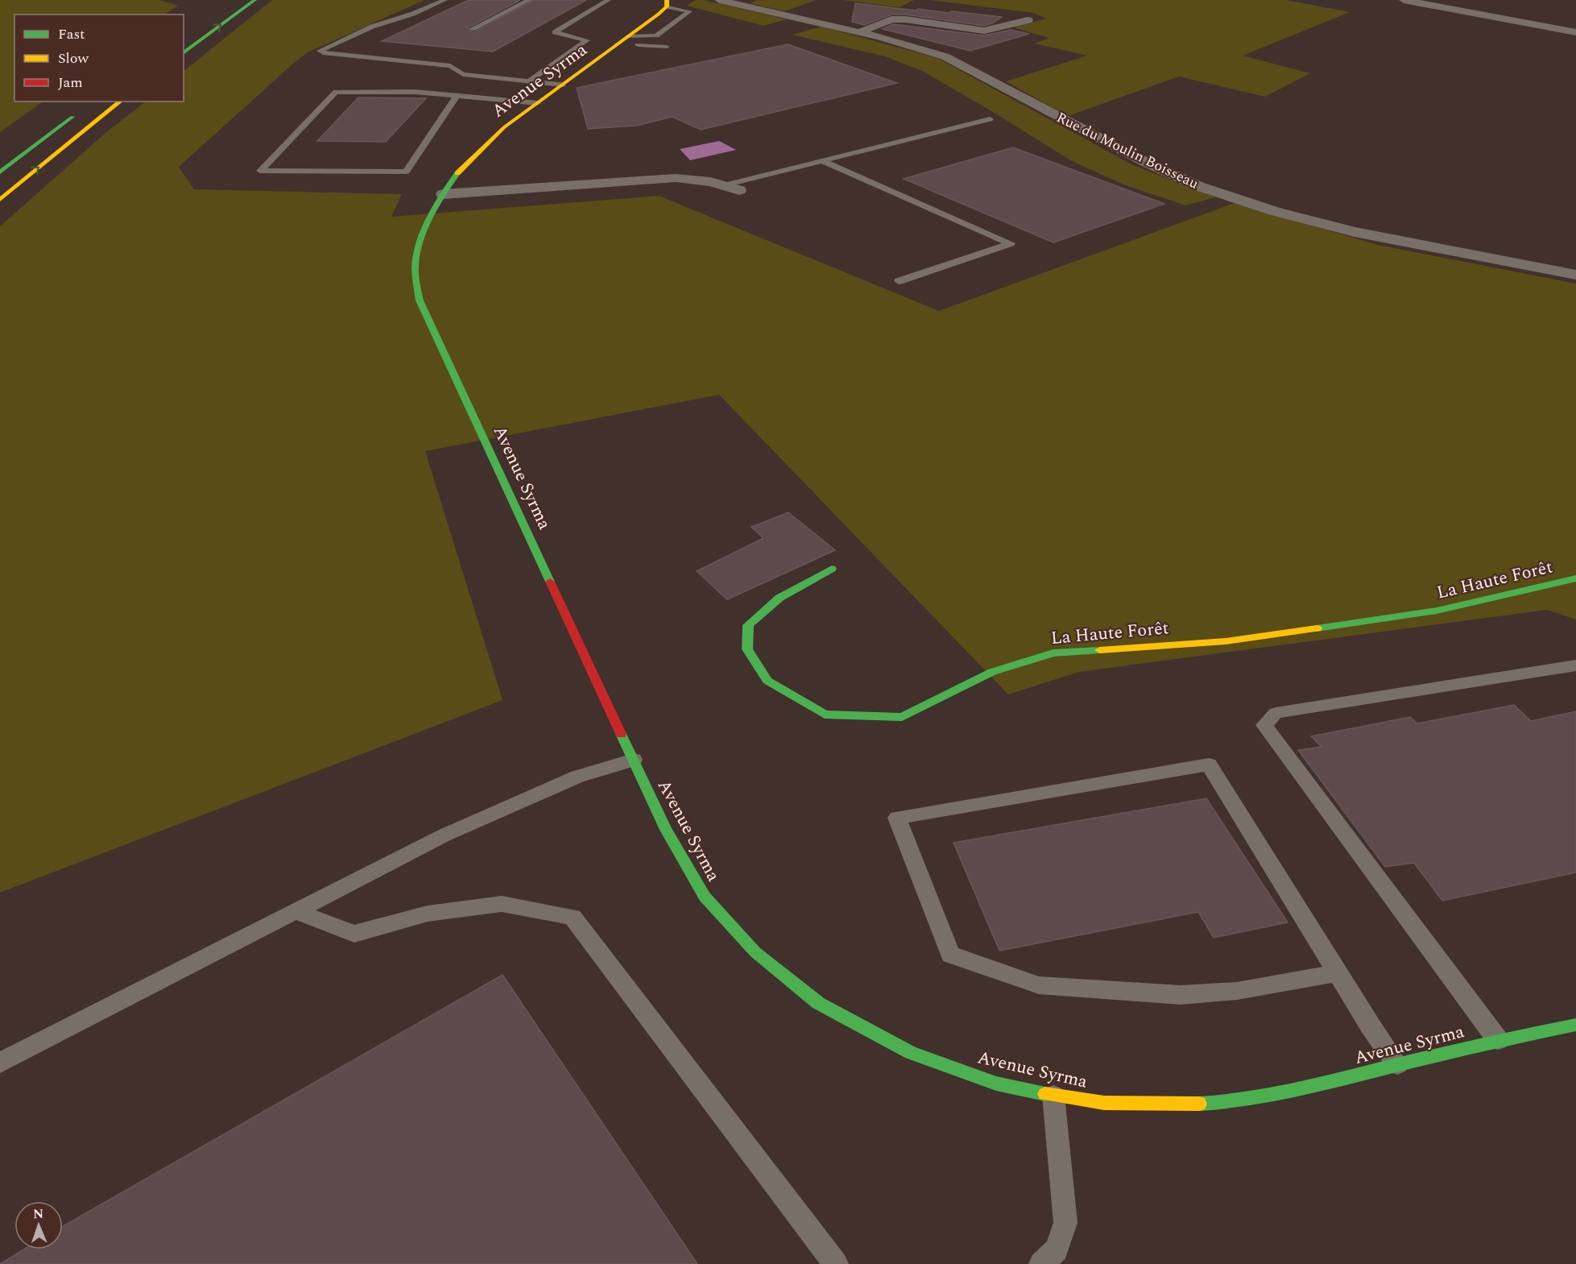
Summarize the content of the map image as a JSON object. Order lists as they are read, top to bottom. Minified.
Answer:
{"streets":{"main road":["Avenue Syrma","La Haute Forêt"],"street":["Rue du Moulin Boisseau"]},"legend":["Fast","Slow","Jam"],"north":"top"}
